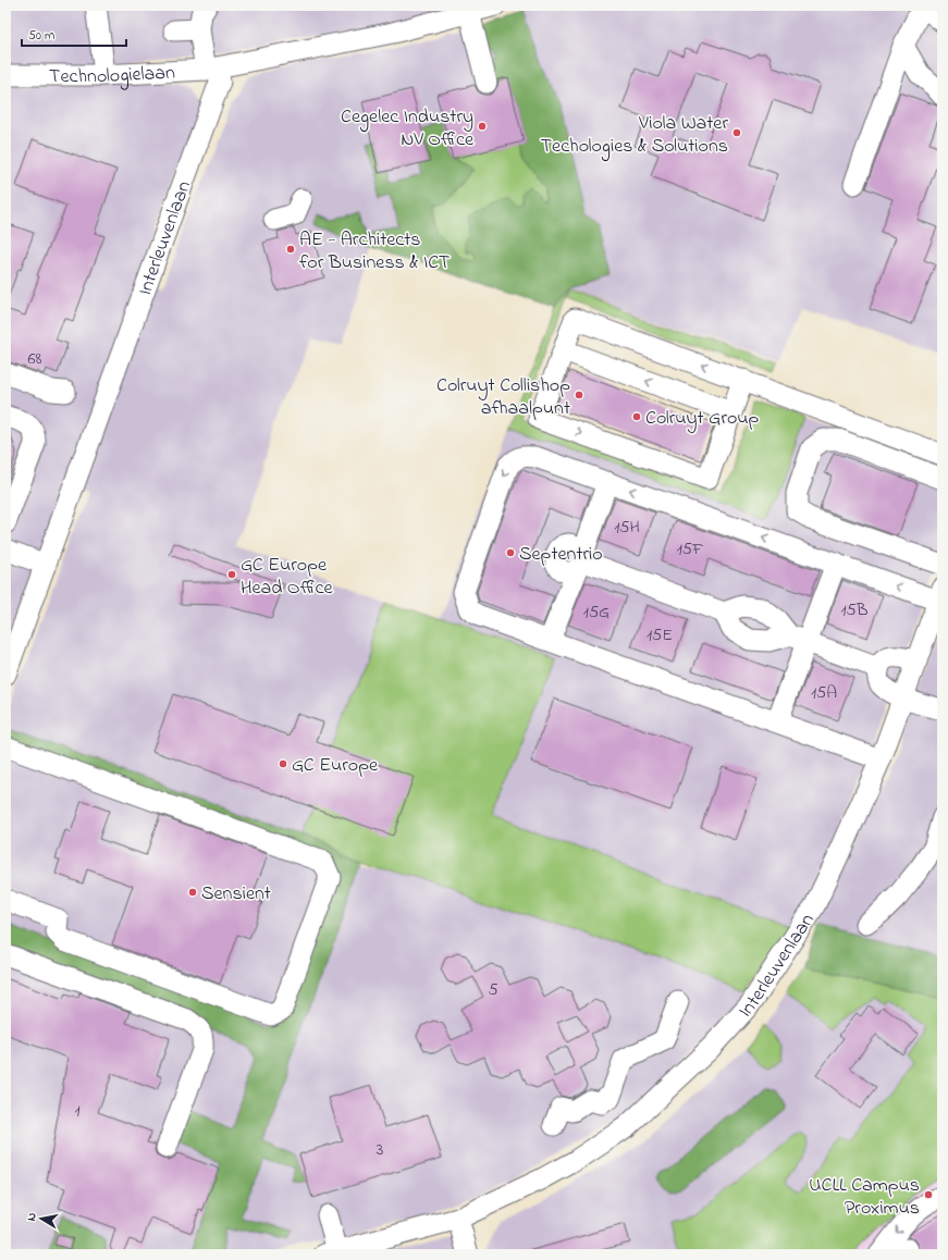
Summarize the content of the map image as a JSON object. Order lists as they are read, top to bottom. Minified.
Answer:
{"streets":{"street":["Technologielaan","Interleuvenlaan"]},"crossings":[["Technologielaan","Interleuvenlaan"]],"places":["Cegelec Industry NV Office","Viola Water Techologies & Solutions","AE - Architects for Business & ICT","Colruyt Collishop afhaalpunt","Colruyt Group","Septentrio","GC Europe Head Office","GC Europe","Sensient","UCLL Campus Proximus"],"house_numbers":["68","15H","15F","15B","15G","15E","15A","5","1","3"],"scale_bar":"50 m","north":"left"}
